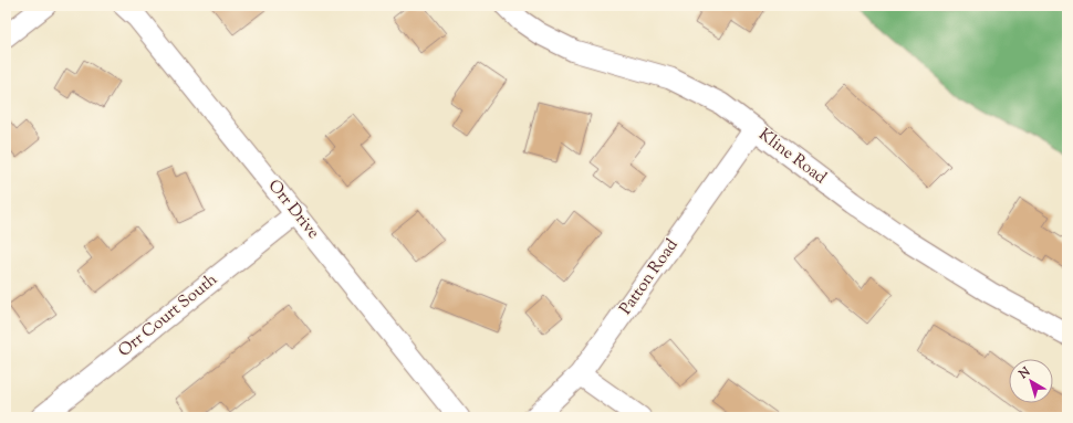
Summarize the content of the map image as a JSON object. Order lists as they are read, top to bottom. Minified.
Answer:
{"streets":{"street":["Kline Road","Orr Drive","Patton Road","Orr Court South"]},"crossings":[["Kline Road","Patton Road"],["Orr Drive","Orr Court South"]],"north":"top left"}
